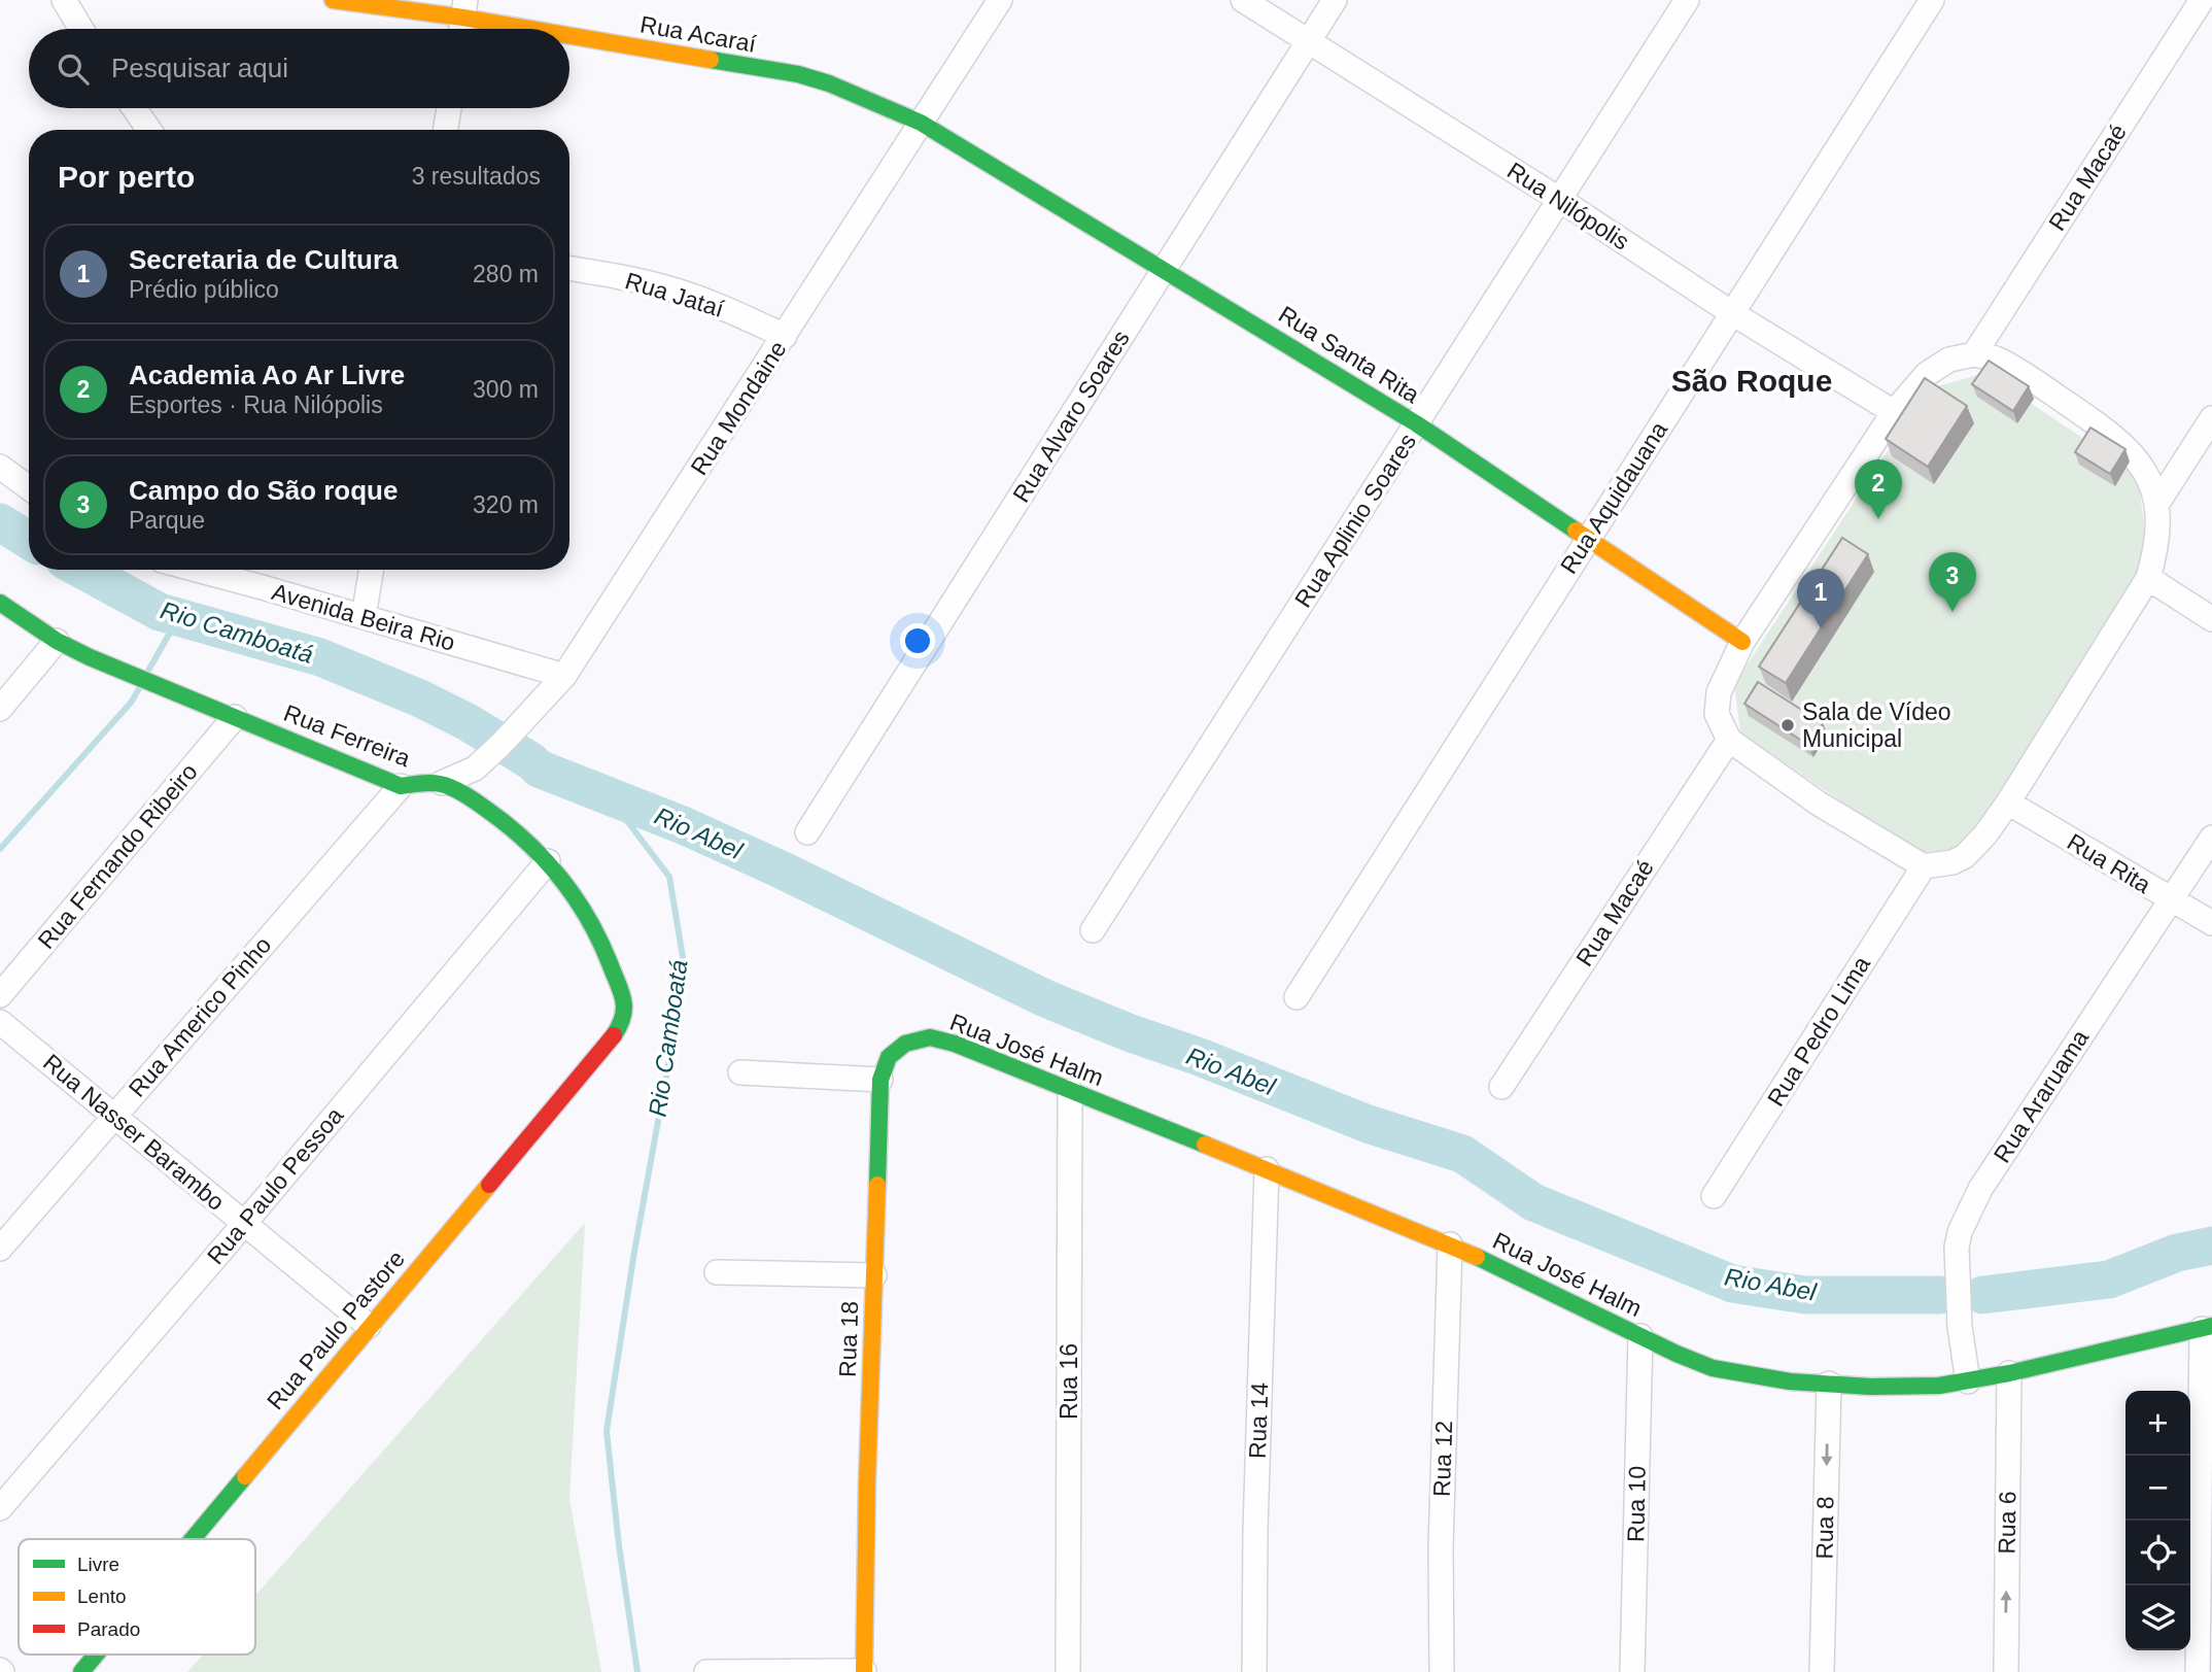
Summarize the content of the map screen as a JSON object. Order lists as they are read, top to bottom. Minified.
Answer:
{"streets":{"street":["Rua Acaraí","Rua Macaé","Rua Nilópolis","Rua Jataí","Rua Santa Rita","Rua Mondaine","Rua Alvaro Soares","Rua Aquidauana","Rua Aplinio Soares","Avenida Beira Rio","Rua Ferreira","Rua Fernando Ribeiro","Rua Rita","Rua Americo Pinho","Rua Pedro Lima","Rua José Halm","Rua Araruama","Rua Nasser Barambo","Rua Paulo Pessoa","Rua Paulo Pastore","Rua 18","Rua 16","Rua 14","Rua 12","Rua 10","Rua 6","Rua 8"]},"crossings":[["Rua Acaraí","Rua Santa Rita"],["Rua Acaraí","Rua Mondaine"],["Rua Nilópolis","Rua Alvaro Soares"],["Rua Nilópolis","Rua Aquidauana"],["Rua Nilópolis","Rua Aplinio Soares"],["Rua Jataí","Rua Mondaine"],["Rua Santa Rita","Rua Mondaine"],["Rua Santa Rita","Rua Alvaro Soares"],["Rua Santa Rita","Rua Aquidauana"],["Rua Santa Rita","Rua Aplinio Soares"],["Rua Mondaine","Avenida Beira Rio"],["Rua Mondaine","Rua Ferreira"],["Rua Ferreira","Rua Fernando Ribeiro"],["Rua Ferreira","Rua Americo Pinho"],["Rua Rita","Rua Araruama"],["Rua Americo Pinho","Rua Nasser Barambo"],["Rua José Halm","Rua Araruama"],["Rua José Halm","Rua 18"],["Rua José Halm","Rua 16"],["Rua José Halm","Rua 14"],["Rua José Halm","Rua 12"],["Rua José Halm","Rua 10"],["Rua José Halm","Rua 6"],["Rua José Halm","Rua 8"],["Rua Nasser Barambo","Rua Paulo Pessoa"],["Rua Nasser Barambo","Rua Paulo Pastore"],["Rua Paulo Pessoa","Rua Paulo Pastore"]],"one_way":["Rua 8"],"districts":["São Roque"],"water":["Rio Camboatá","Rio Abel"],"places":["Sala de Vídeo Municipal"],"legend":["Livre","Lento","Parado"],"page":{"search":"Pesquisar aqui","heading":["Por perto","3 resultados"],"list":[{"mark":"1","name":"Secretaria de Cultura","note":"Prédio público","value":"280 m"},{"mark":"2","name":"Academia Ao Ar Livre","note":"Esportes · Rua Nilópolis","value":"300 m"},{"mark":"3","name":"Campo do São roque","note":"Parque","value":"320 m"}],"pins":["2","3","1"],"map_buttons":["+","−"]}}
